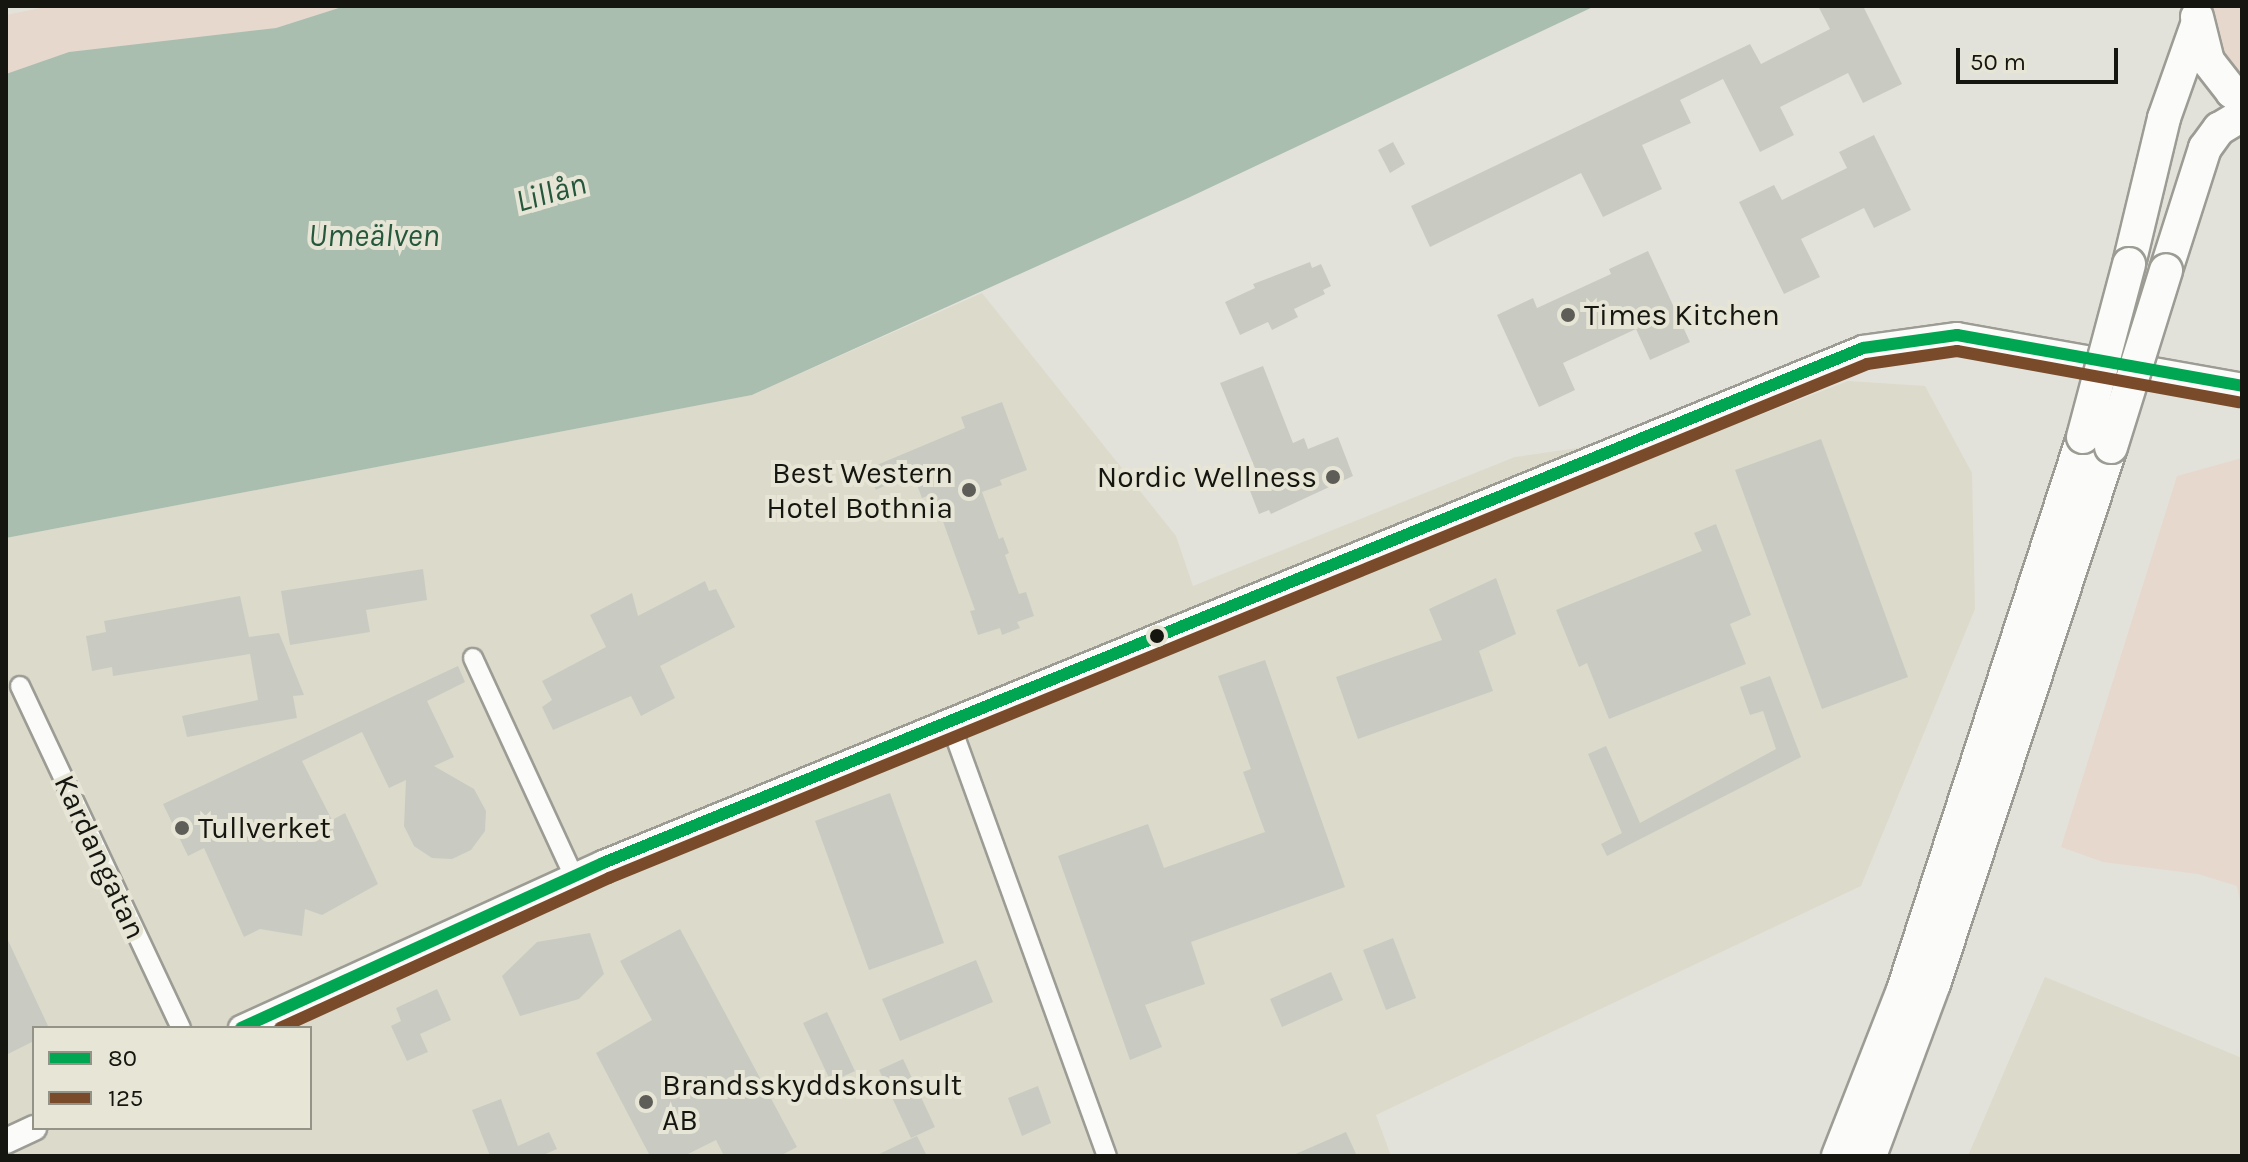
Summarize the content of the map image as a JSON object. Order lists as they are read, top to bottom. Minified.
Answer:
{"streets":{"street":["Kardangatan"]},"water":["Lillån","Umeälven"],"places":["Times Kitchen","Nordic Wellness","Best Western Hotel Bothnia","Tullverket","Brandsskyddskonsult AB"],"lines":["transit line 80","transit line 125"],"legend":["80","125"],"scale_bar":"50 m"}
